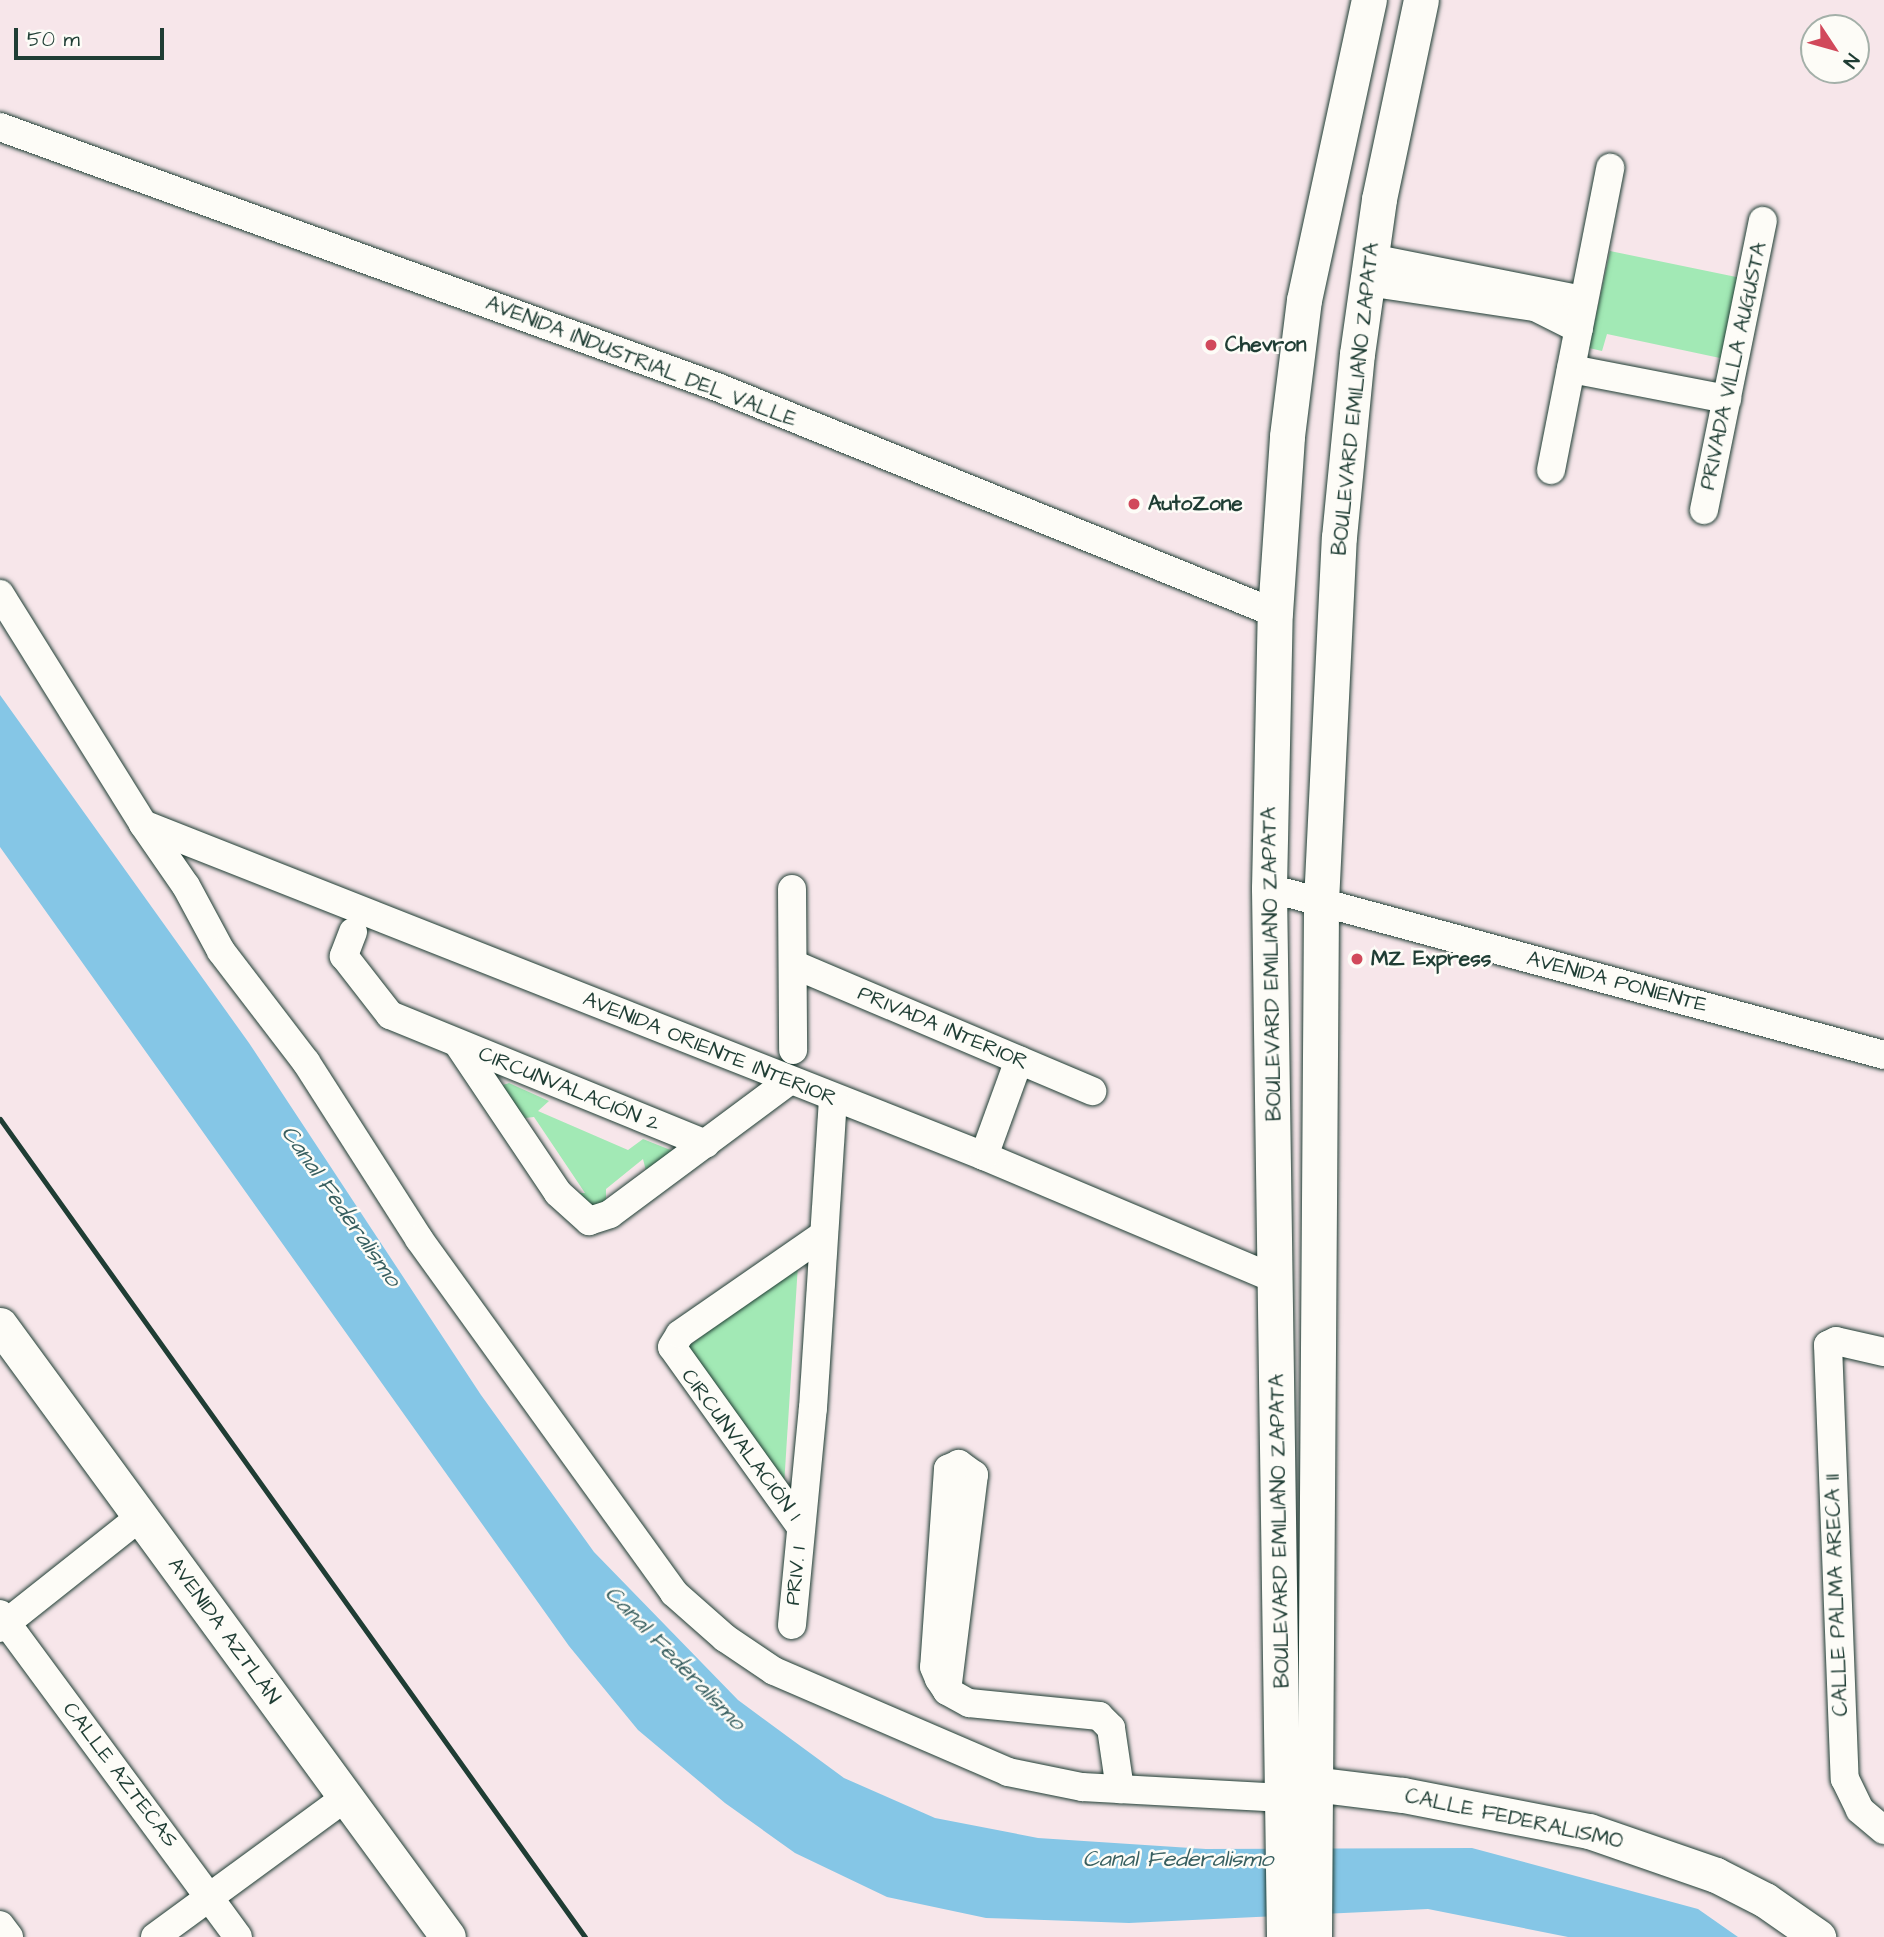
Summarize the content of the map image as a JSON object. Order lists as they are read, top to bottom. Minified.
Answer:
{"streets":{"main road":["BOULEVARD EMILIANO ZAPATA","AVENIDA AZTLÁN","CALLE FEDERALISMO"],"street":["AVENIDA INDUSTRIAL DEL VALLE","PRIVADA VILLA AUGUSTA","AVENIDA PONIENTE","PRIVADA INTERIOR","AVENIDA ORIENTE INTERIOR","CIRCUNVALACIÓN 2","CIRCUNVALACIÓN 1","PRIV. 1","CALLE PALMA ARECA II","CALLE AZTECAS"]},"crossings":[["AVENIDA INDUSTRIAL DEL VALLE","BOULEVARD EMILIANO ZAPATA"],["BOULEVARD EMILIANO ZAPATA","AVENIDA PONIENTE"],["BOULEVARD EMILIANO ZAPATA","AVENIDA ORIENTE INTERIOR"],["BOULEVARD EMILIANO ZAPATA","CALLE FEDERALISMO"],["AVENIDA ORIENTE INTERIOR","CIRCUNVALACIÓN 2"],["AVENIDA ORIENTE INTERIOR","CIRCUNVALACIÓN 1"],["CIRCUNVALACIÓN 1","PRIV. 1"]],"water":["Canal Federalismo"],"places":["Chevron","AutoZone","MZ Express"],"scale_bar":"50 m","north":"bottom right"}
